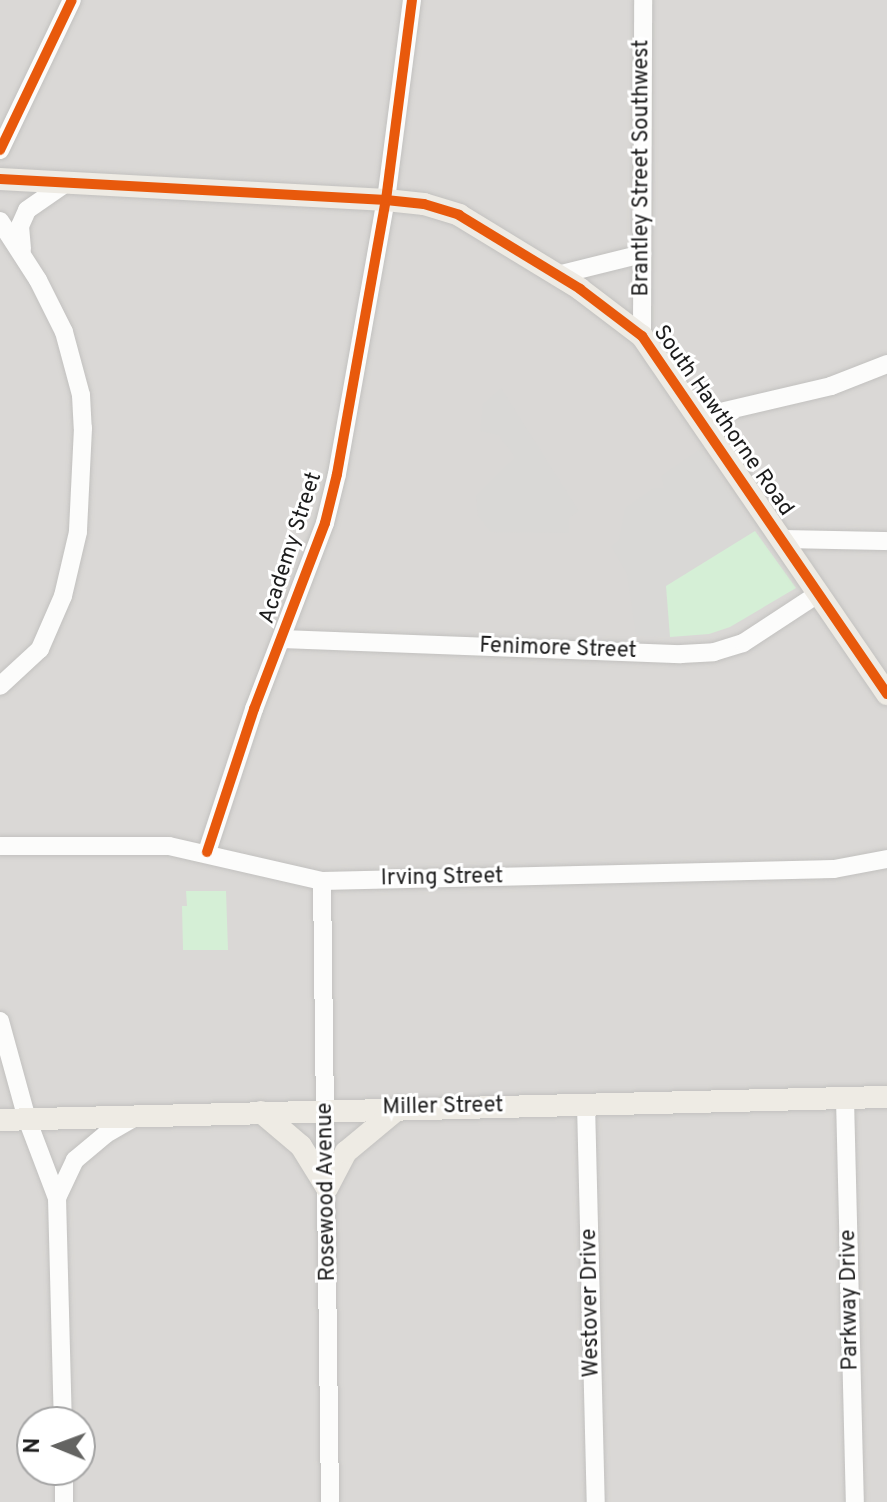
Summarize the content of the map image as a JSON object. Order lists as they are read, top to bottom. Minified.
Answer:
{"streets":{"main road":["South Hawthorne Road","Miller Street"],"street":["Brantley Street Southwest","Academy Street","Fenimore Street","Irving Street","Rosewood Avenue","Parkway Drive","Westover Drive"]},"crossings":[["Brantley Street Southwest","South Hawthorne Road"],["South Hawthorne Road","Academy Street"],["South Hawthorne Road","Fenimore Street"],["Academy Street","Fenimore Street"],["Academy Street","Irving Street"],["Irving Street","Rosewood Avenue"],["Miller Street","Rosewood Avenue"],["Miller Street","Parkway Drive"],["Miller Street","Westover Drive"]],"north":"left"}
